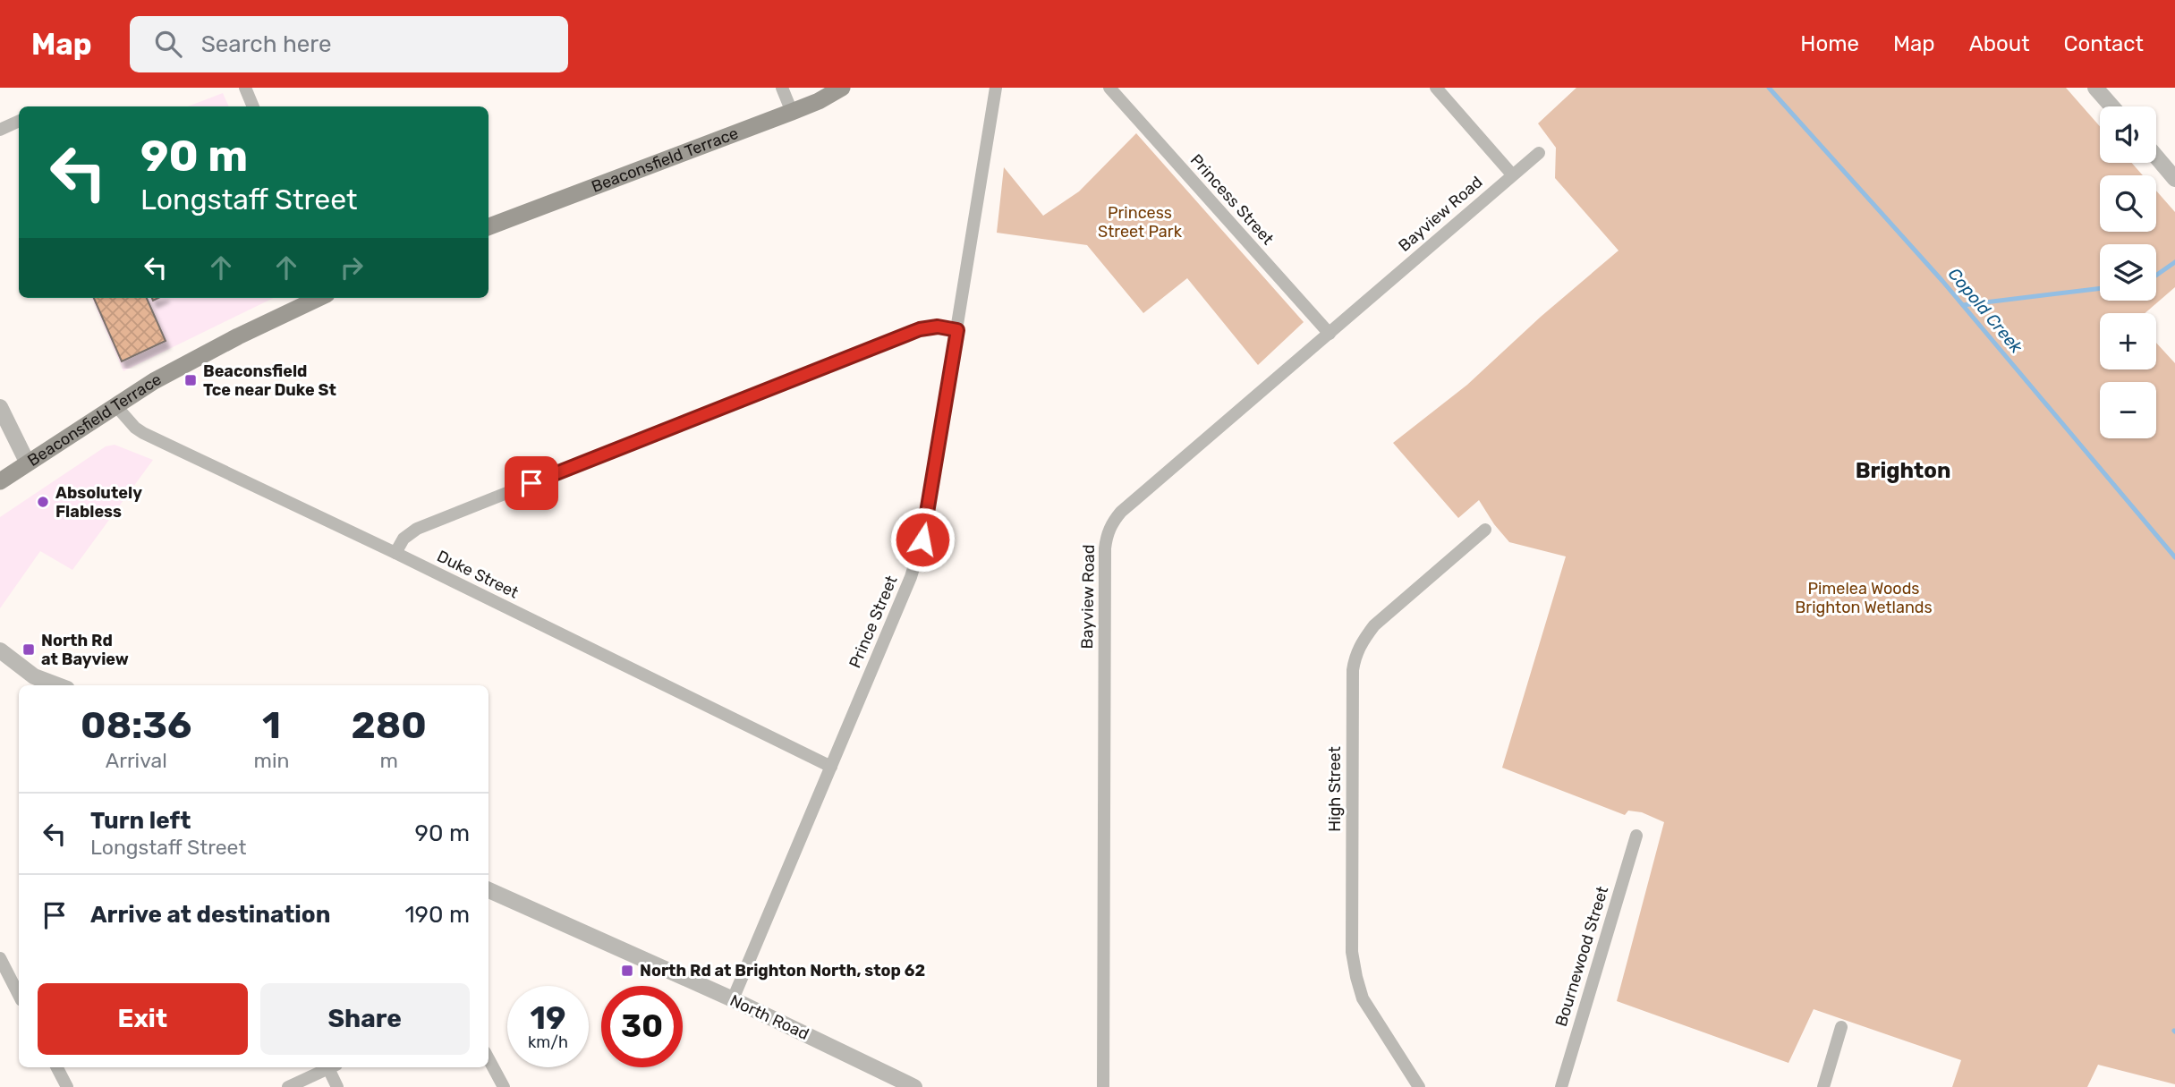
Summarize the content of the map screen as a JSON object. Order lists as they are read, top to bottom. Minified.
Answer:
{"streets":{"main road":["Beaconsfield Terrace"],"street":["Princess Street","Bayview Road","Duke Street","Prince Street","High Street","Bournewood Street","North Road"]},"crossings":[["Beaconsfield Terrace","Duke Street"],["Princess Street","Bayview Road"],["Duke Street","Prince Street"],["Prince Street","North Road"]],"districts":["Brighton"],"water":["Copold Creek"],"parks":["Princess Street Park","Pimelea Woods Brighton Wetlands"],"places":{"transit":["Beaconsfield Tce near Duke St","North Rd at Bayview","North Rd at Brighton North, stop 62"],"other":["Absolutely Flabless"]},"page":{"header":"Map","search":"Search here","nav":["Home","Map","About","Contact"],"map_buttons":["+","−"],"turn":["90 m","Longstaff Street"],"eta":["08:36","Arrival","1","min","280","m"],"list":[{"name":"Turn left","note":"Longstaff Street","value":"90 m"},{"name":"Arrive at destination","value":"190 m"}],"buttons":["Exit","Share"],"speed":"19 km/h","limit":"30"}}
